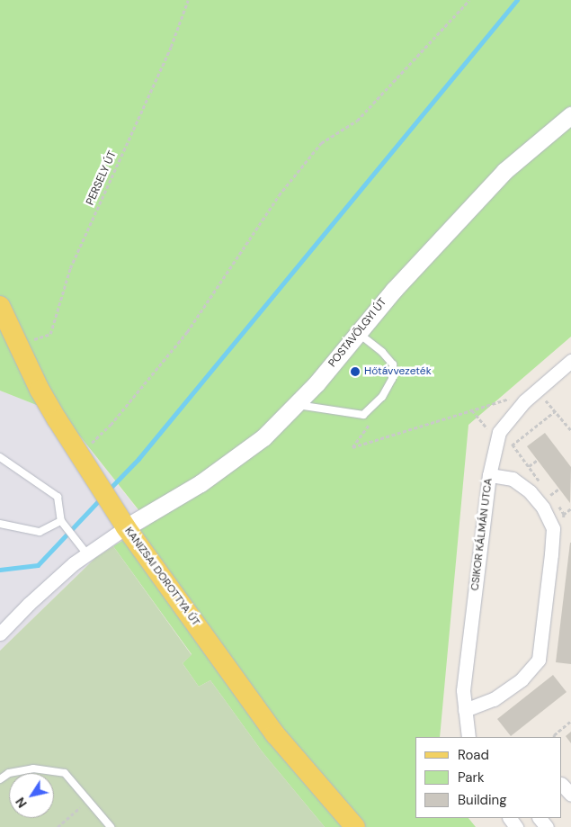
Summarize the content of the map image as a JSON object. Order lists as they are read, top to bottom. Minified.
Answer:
{"streets":{"main road":["KANIZSAI DOROTTYA ÚT"],"street":["POSTAVÖLGYI ÚT","CSIKOR KÁLMÁN UTCA"],"path":["PERSELY ÚT"]},"crossings":[["PERSELY ÚT","KANIZSAI DOROTTYA ÚT"],["POSTAVÖLGYI ÚT","KANIZSAI DOROTTYA ÚT"]],"places":["Hőtávvezeték"],"legend":["Road","Park","Building"],"north":"bottom left"}
